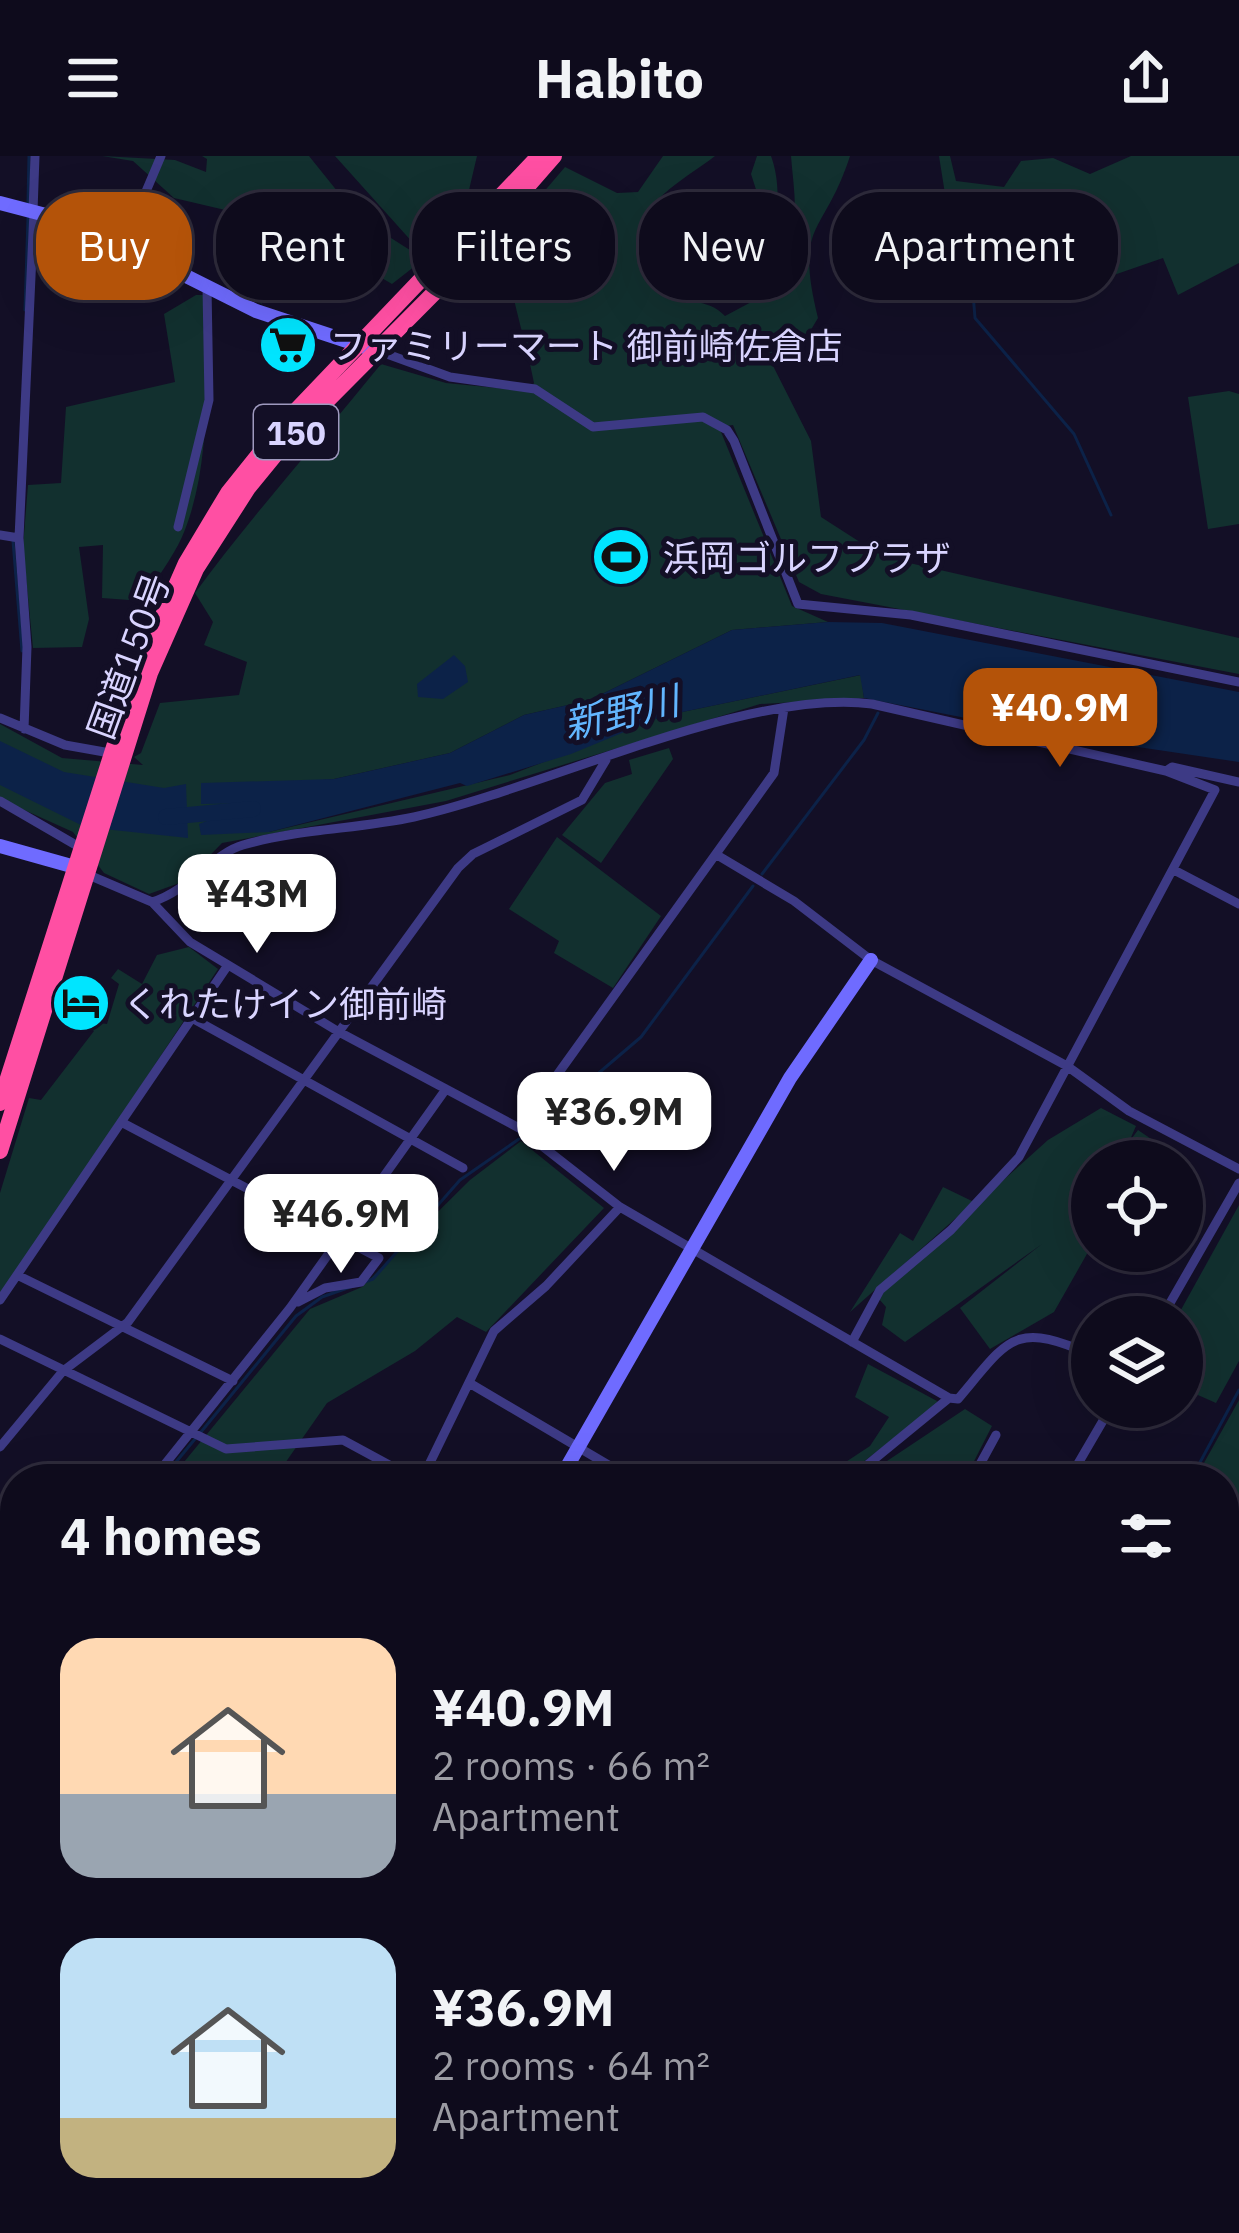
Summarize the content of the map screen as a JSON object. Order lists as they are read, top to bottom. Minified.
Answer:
{"streets":{"highway":["150","国道150号"]},"water":["新野川"],"places":{"supermarket":["ファミリーマート 御前崎佐倉店"],"sports":["浜岡ゴルフプラザ"],"hotel":["くれたけイン御前崎"]},"page":{"header":"Habito","chip":["Buy","Rent","Filters","New","Apartment"],"price":["¥40.9M","¥43M","¥36.9M","¥46.9M"],"heading":"4 homes","list":[{"name":"¥40.9M","note":"2 rooms · 66 m² · Apartment"},{"name":"¥36.9M","note":"2 rooms · 64 m² · Apartment"}]}}
